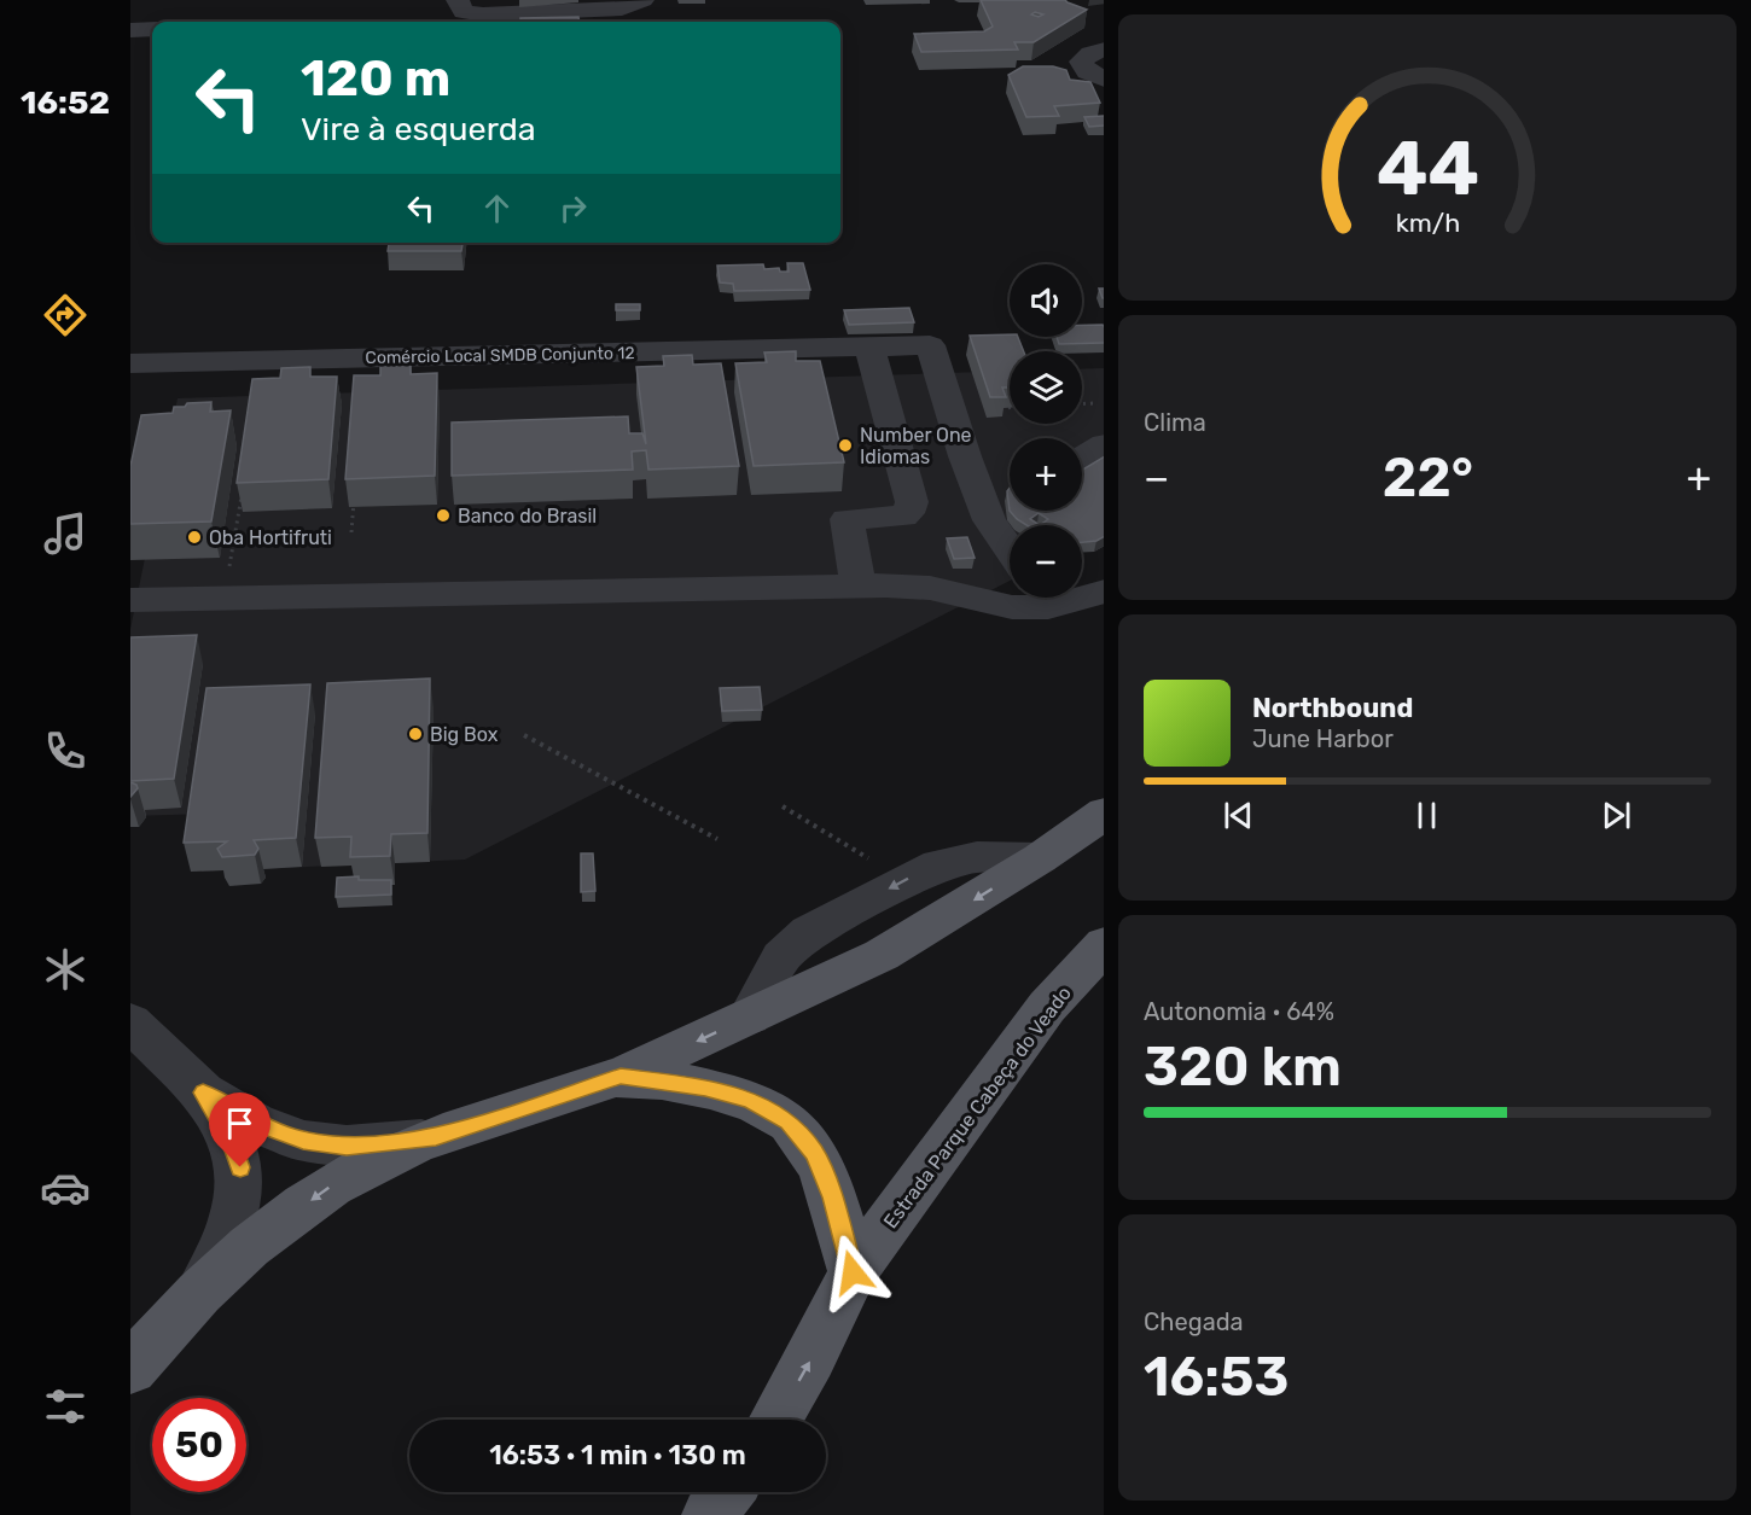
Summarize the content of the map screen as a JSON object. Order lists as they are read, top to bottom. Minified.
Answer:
{"streets":{"main road":["Estrada Parque Cabeça do Veado"],"street":["Comércio Local SMDB Conjunto 12"]},"places":["Number One Idiomas","Banco do Brasil","Oba Hortifruti","Big Box"],"page":{"tabs":"16:52","turn":["120 m","Vire à esquerda"],"map_buttons":["+","−"],"tile":["Clima",["Autonomia · 64%","320 km"],["Chegada","16:53"]],"heat":["−","22°","+"],"song":["Northbound","June Harbor"],"limit":"50","trip":"16:53 · 1 min · 130 m","gauge":["44","km/h"]}}
